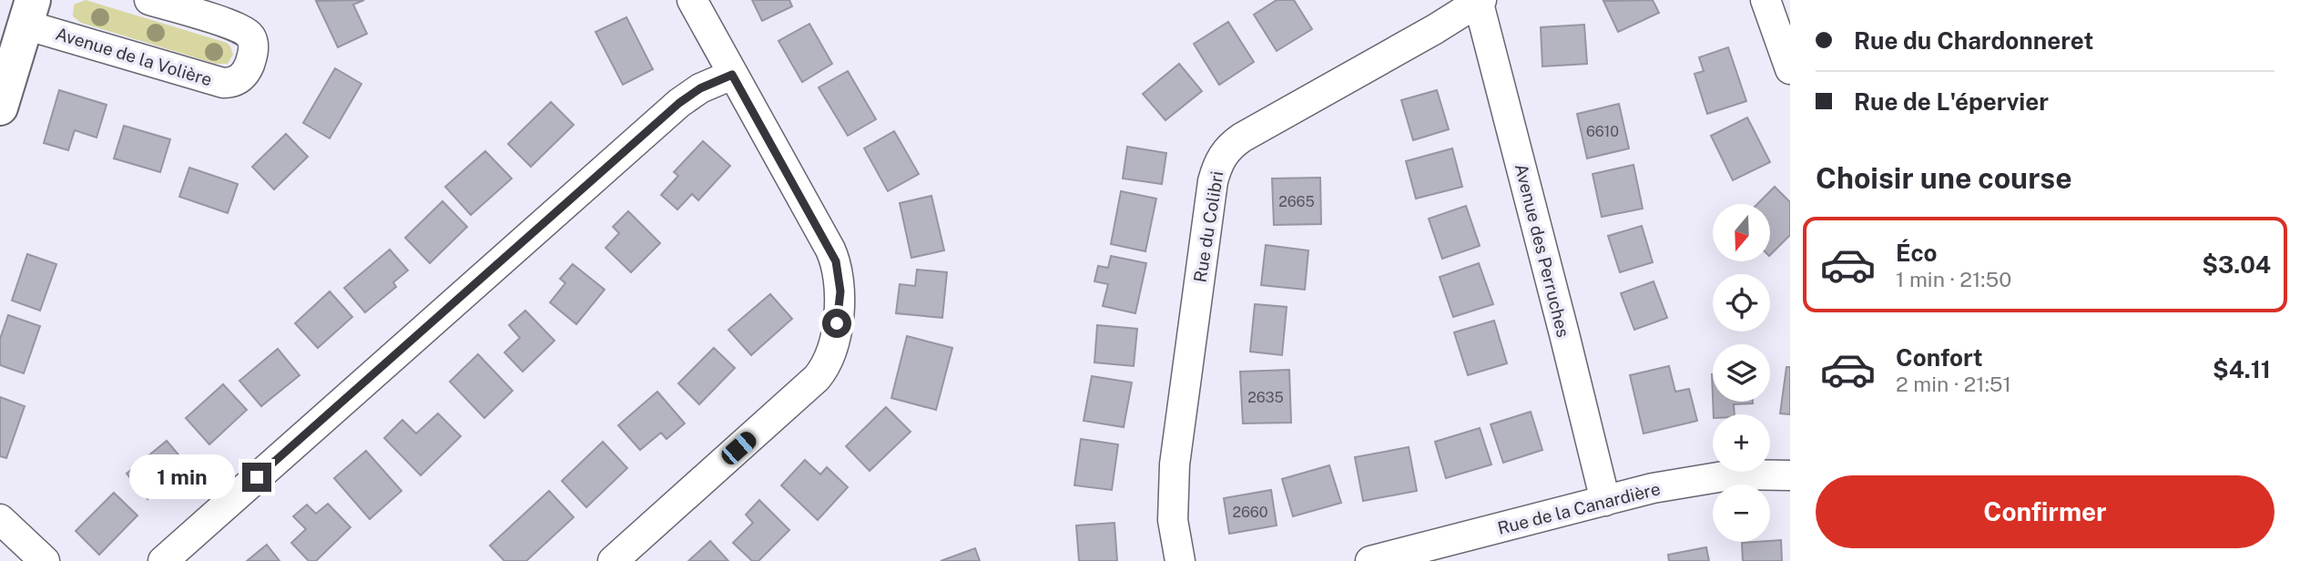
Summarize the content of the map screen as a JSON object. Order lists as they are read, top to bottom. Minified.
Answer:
{"streets":{"street":["Avenue de la Volière","Rue du Colibri","Avenue des Perruches","Rue de la Canardière"]},"crossings":[["Rue du Colibri","Avenue des Perruches"],["Avenue des Perruches","Rue de la Canardière"]],"house_numbers":["6610","2665","2635","2660"],"north":"bottom","page":{"banner":["Rue du Chardonneret","Rue de L'épervier"],"heading":"Choisir une course","map_buttons":["+","−"],"list":[{"name":"Éco","note":"1 min · 21:50","value":"$3.04"},{"name":"Confort","note":"2 min · 21:51","value":"$4.11"}],"bubble":"1 min","buttons":"Confirmer"}}
